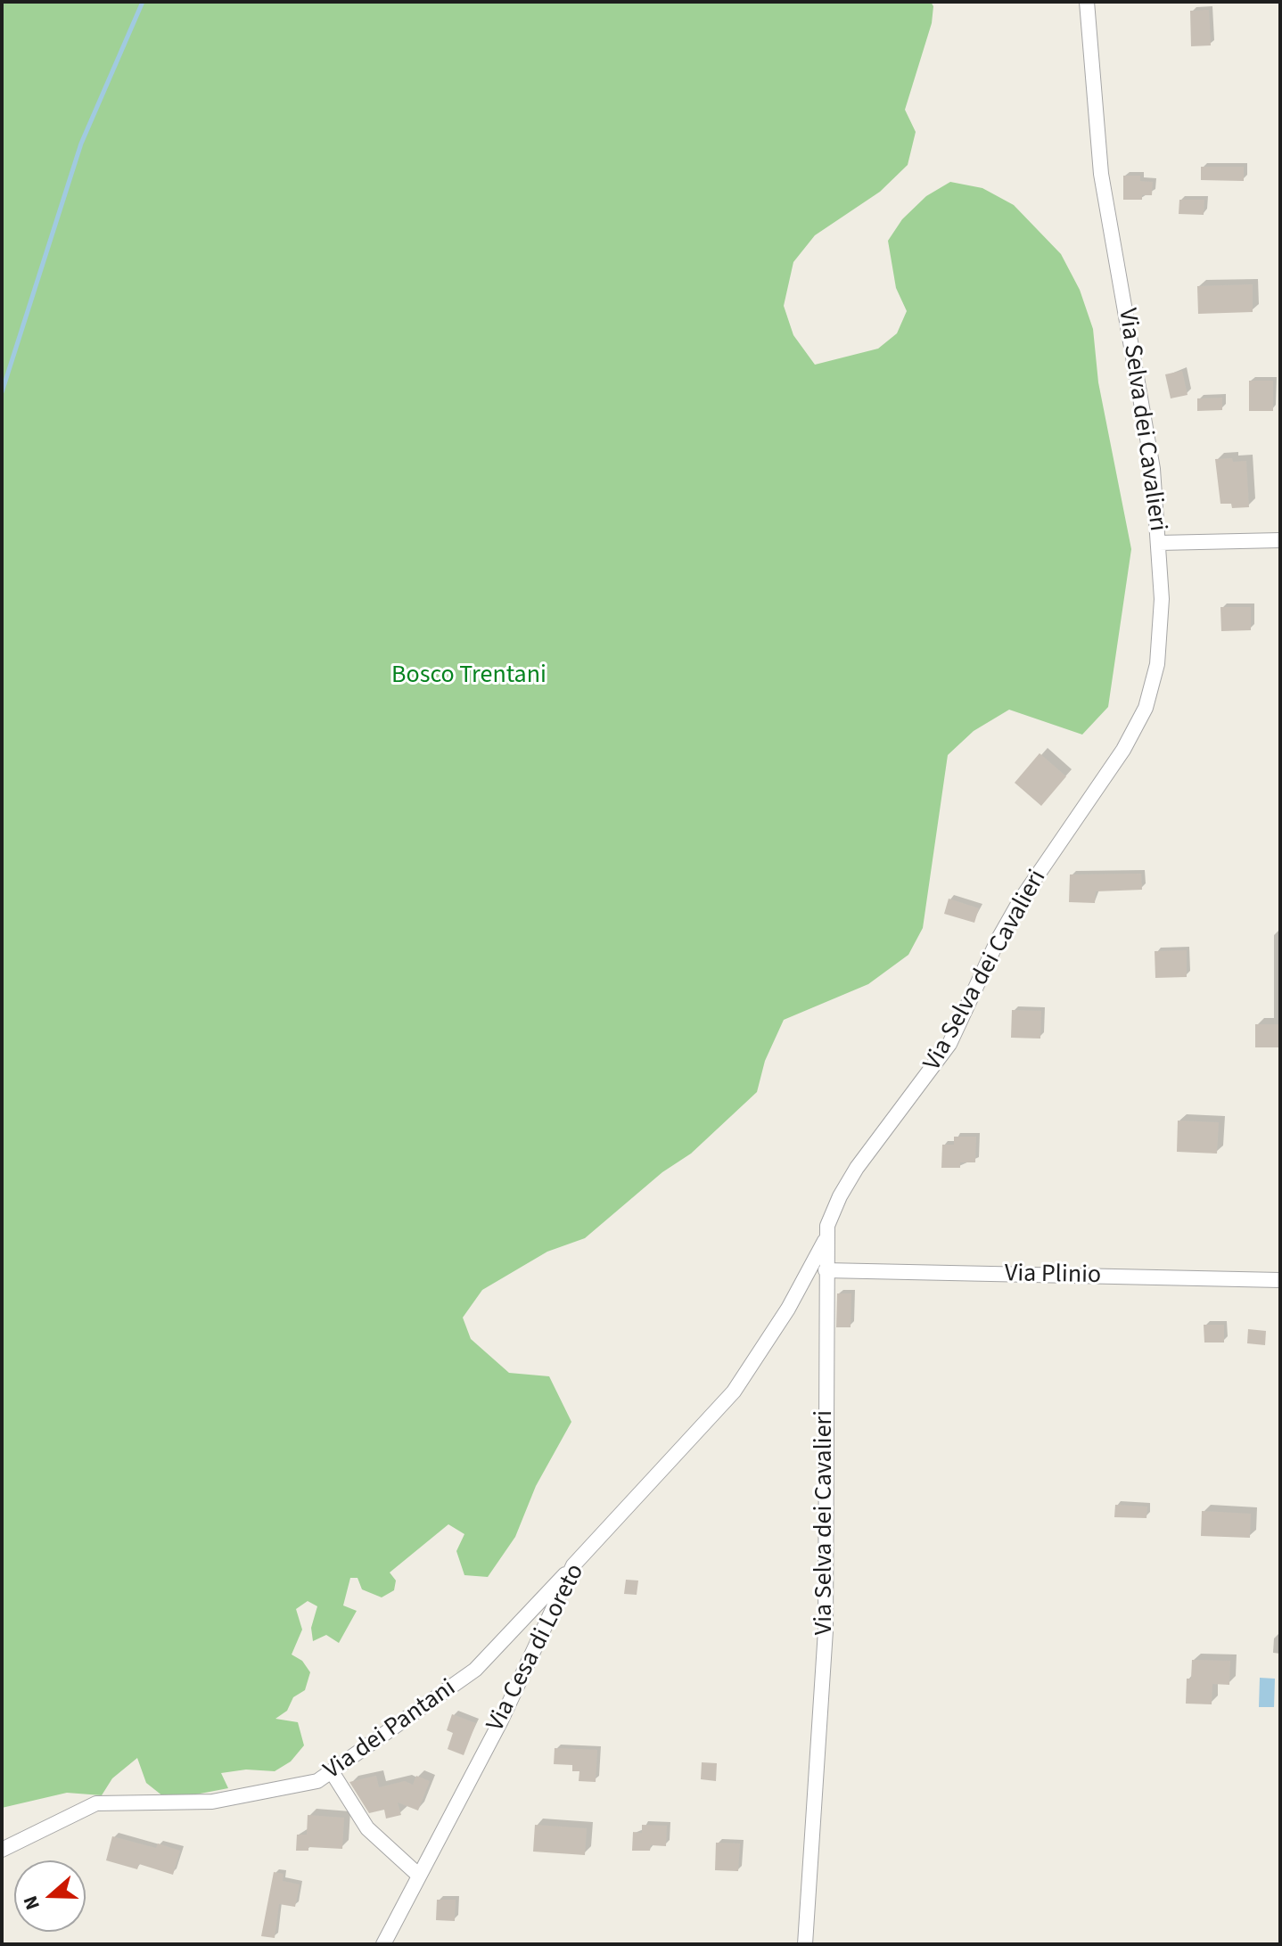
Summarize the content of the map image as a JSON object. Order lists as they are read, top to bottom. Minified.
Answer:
{"streets":{"street":["Via Selva dei Cavalieri","Via Plinio","Via Cesa di Loreto","Via dei Pantani"]},"crossings":[["Via Selva dei Cavalieri","Via Plinio"],["Via Selva dei Cavalieri","Via Cesa di Loreto"],["Via Cesa di Loreto","Via dei Pantani"]],"parks":["Bosco Trentani"],"north":"left"}
